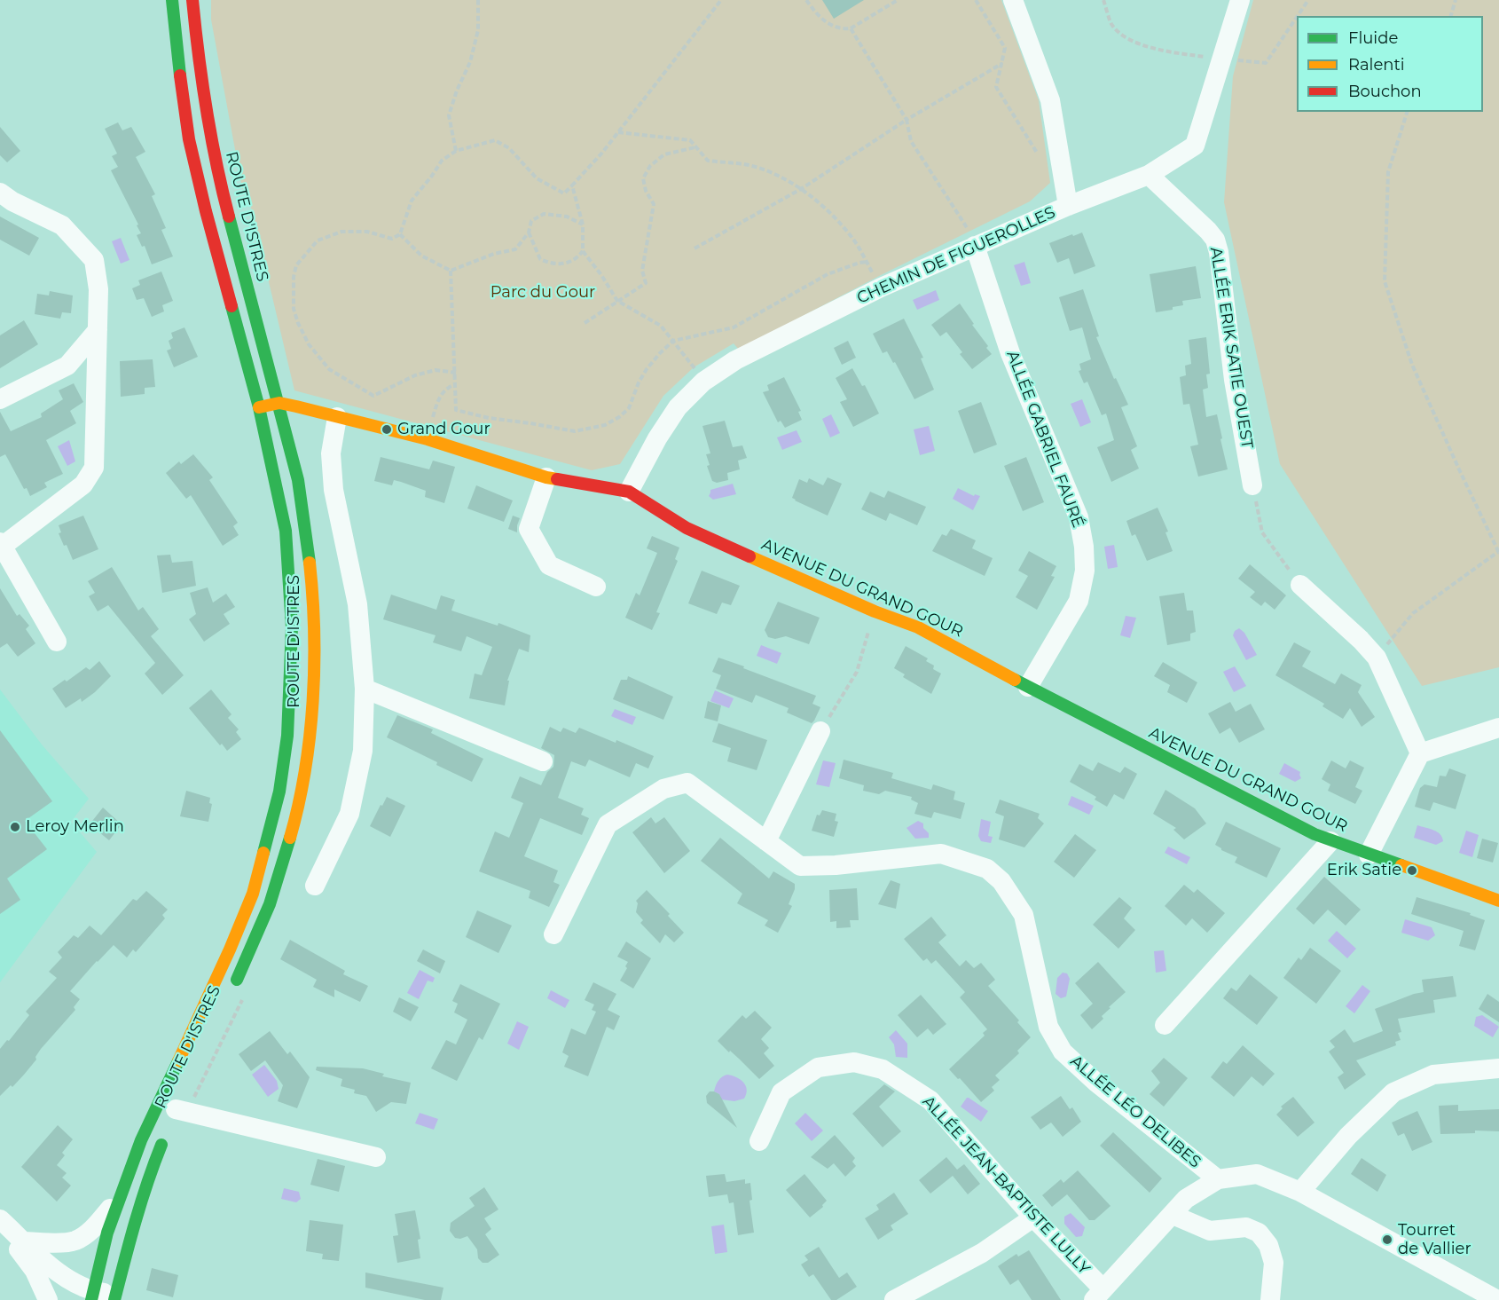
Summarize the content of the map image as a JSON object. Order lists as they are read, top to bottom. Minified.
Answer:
{"streets":{"main road":["ROUTE D'ISTRES","AVENUE DU GRAND GOUR"],"street":["CHEMIN DE FIGUEROLLES","ALLÉE ERIK SATIE OUEST","ALLÉE GABRIEL FAURÉ","ALLÉE LÉO DELIBES","ALLÉE JEAN-BAPTISTE LULLY"]},"crossings":[["ROUTE D'ISTRES","AVENUE DU GRAND GOUR"],["CHEMIN DE FIGUEROLLES","ALLÉE ERIK SATIE OUEST"],["CHEMIN DE FIGUEROLLES","ALLÉE GABRIEL FAURÉ"],["CHEMIN DE FIGUEROLLES","AVENUE DU GRAND GOUR"],["ALLÉE GABRIEL FAURÉ","AVENUE DU GRAND GOUR"]],"parks":["Parc du Gour"],"places":["Grand Gour","Leroy Merlin","Erik Satie","Tourret de Vallier"],"legend":["Fluide","Ralenti","Bouchon"]}
